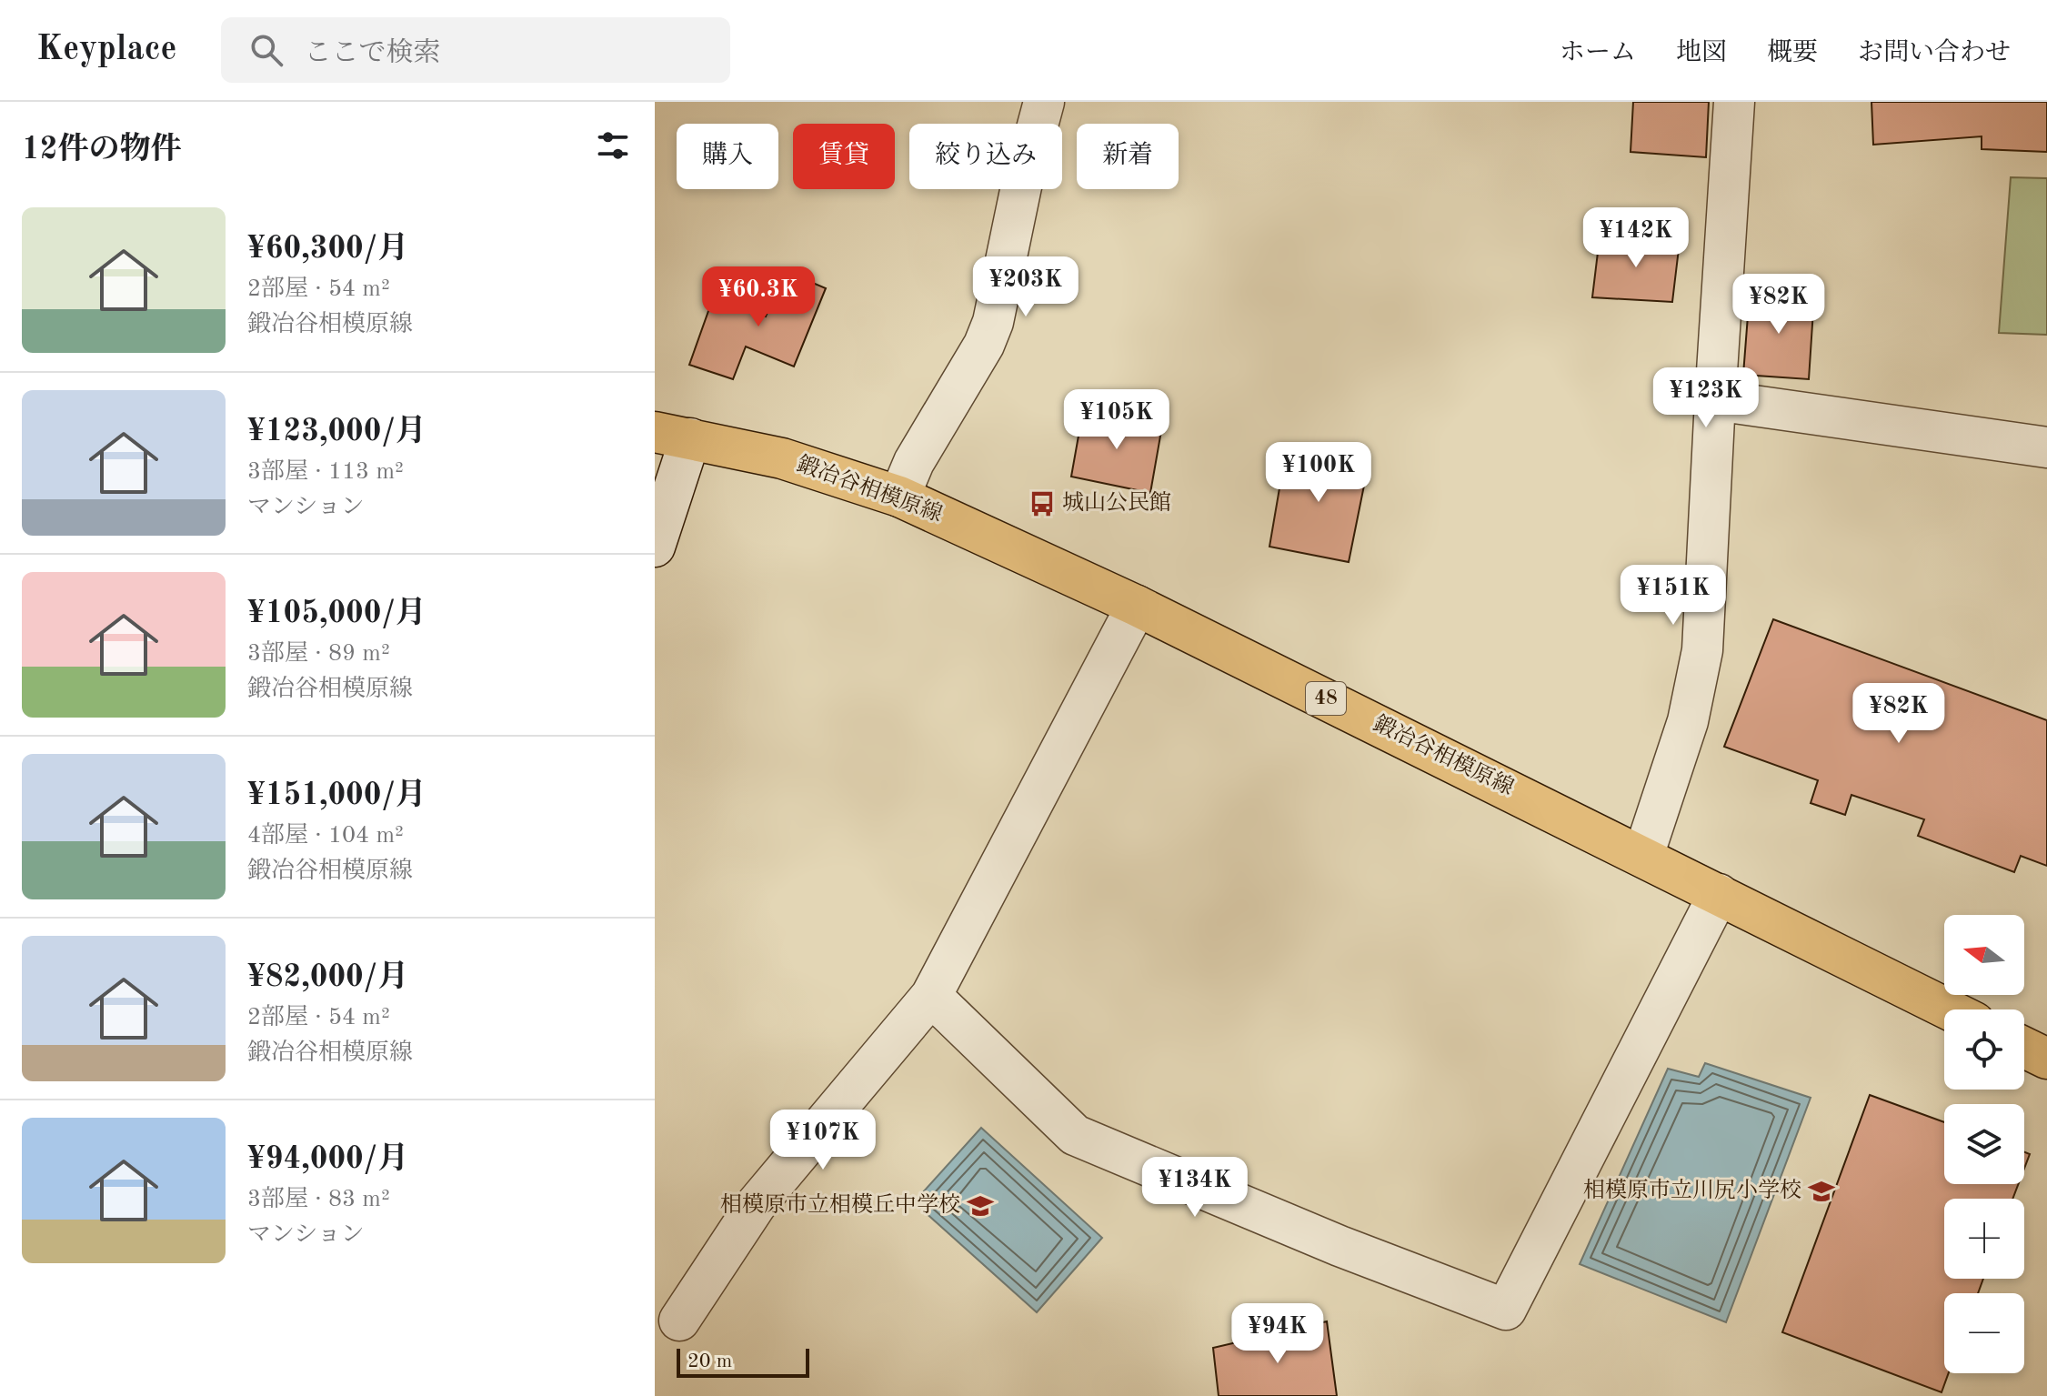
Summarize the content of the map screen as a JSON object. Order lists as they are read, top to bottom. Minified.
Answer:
{"streets":{"main road":["鍛冶谷相模原線","48"]},"places":{"bus stop":["城山公民館"],"school or university":["相模原市立川尻小学校","相模原市立相模丘中学校"]},"scale_bar":"20 m","north":"left","page":{"header":"Keyplace","search":"ここで検索","nav":["ホーム","地図","概要","お問い合わせ"],"heading":"12件の物件","chip":["購入","賃貸","絞り込み","新着"],"list":[{"name":"¥60,300/月","note":"2部屋 · 54 m² · 鍛冶谷相模原線"},{"name":"¥123,000/月","note":"3部屋 · 113 m² · マンション"},{"name":"¥105,000/月","note":"3部屋 · 89 m² · 鍛冶谷相模原線"},{"name":"¥151,000/月","note":"4部屋 · 104 m² · 鍛冶谷相模原線"},{"name":"¥82,000/月","note":"2部屋 · 54 m² · 鍛冶谷相模原線"},{"name":"¥94,000/月","note":"3部屋 · 83 m² · マンション"}],"price":["¥142K","¥203K","¥60.3K","¥82K","¥123K","¥105K","¥100K","¥151K","¥82K","¥107K","¥134K","¥94K"],"map_buttons":["+","−"],"scale":"20 m"}}
